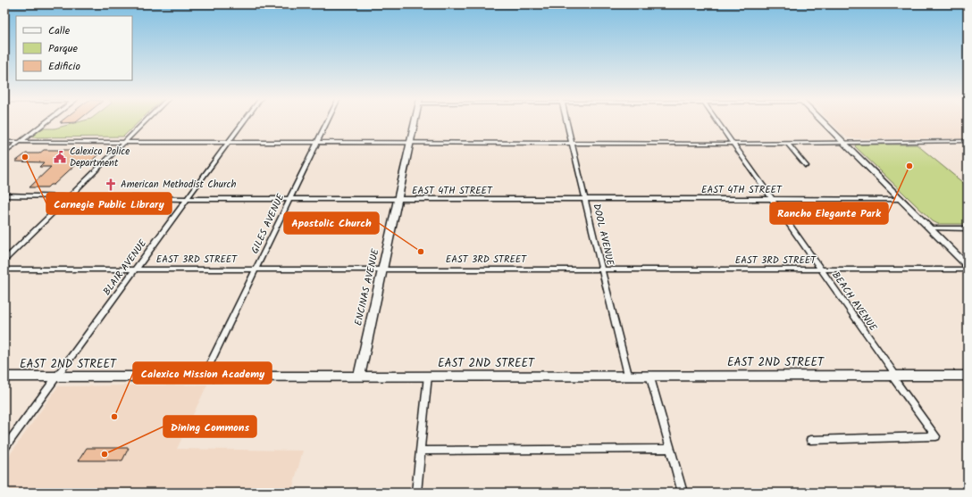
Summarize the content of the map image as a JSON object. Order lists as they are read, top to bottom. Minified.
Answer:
{"streets":{"street":["EAST 4TH STREET","GILES AVENUE","DOOL AVENUE","EAST 3RD STREET","BLAIR AVENUE","ENCINAS AVENUE","BEACH AVENUE","EAST 2ND STREET"]},"crossings":[["EAST 4TH STREET","GILES AVENUE"],["EAST 4TH STREET","DOOL AVENUE"],["EAST 4TH STREET","BLAIR AVENUE"],["EAST 4TH STREET","ENCINAS AVENUE"],["EAST 4TH STREET","BEACH AVENUE"],["GILES AVENUE","EAST 3RD STREET"],["GILES AVENUE","EAST 2ND STREET"],["DOOL AVENUE","EAST 3RD STREET"],["DOOL AVENUE","EAST 2ND STREET"],["EAST 3RD STREET","BLAIR AVENUE"],["EAST 3RD STREET","ENCINAS AVENUE"],["EAST 3RD STREET","BEACH AVENUE"],["BLAIR AVENUE","EAST 2ND STREET"],["ENCINAS AVENUE","EAST 2ND STREET"],["BEACH AVENUE","EAST 2ND STREET"]],"places":{"other":["Carnegie Public Library","Rancho Elegante Park","Apostolic Church","Calexico Mission Academy","Dining Commons"],"public building":["Calexico Police Department"],"church":["American Methodist Church"]},"legend":["Calle","Parque","Edificio"]}
